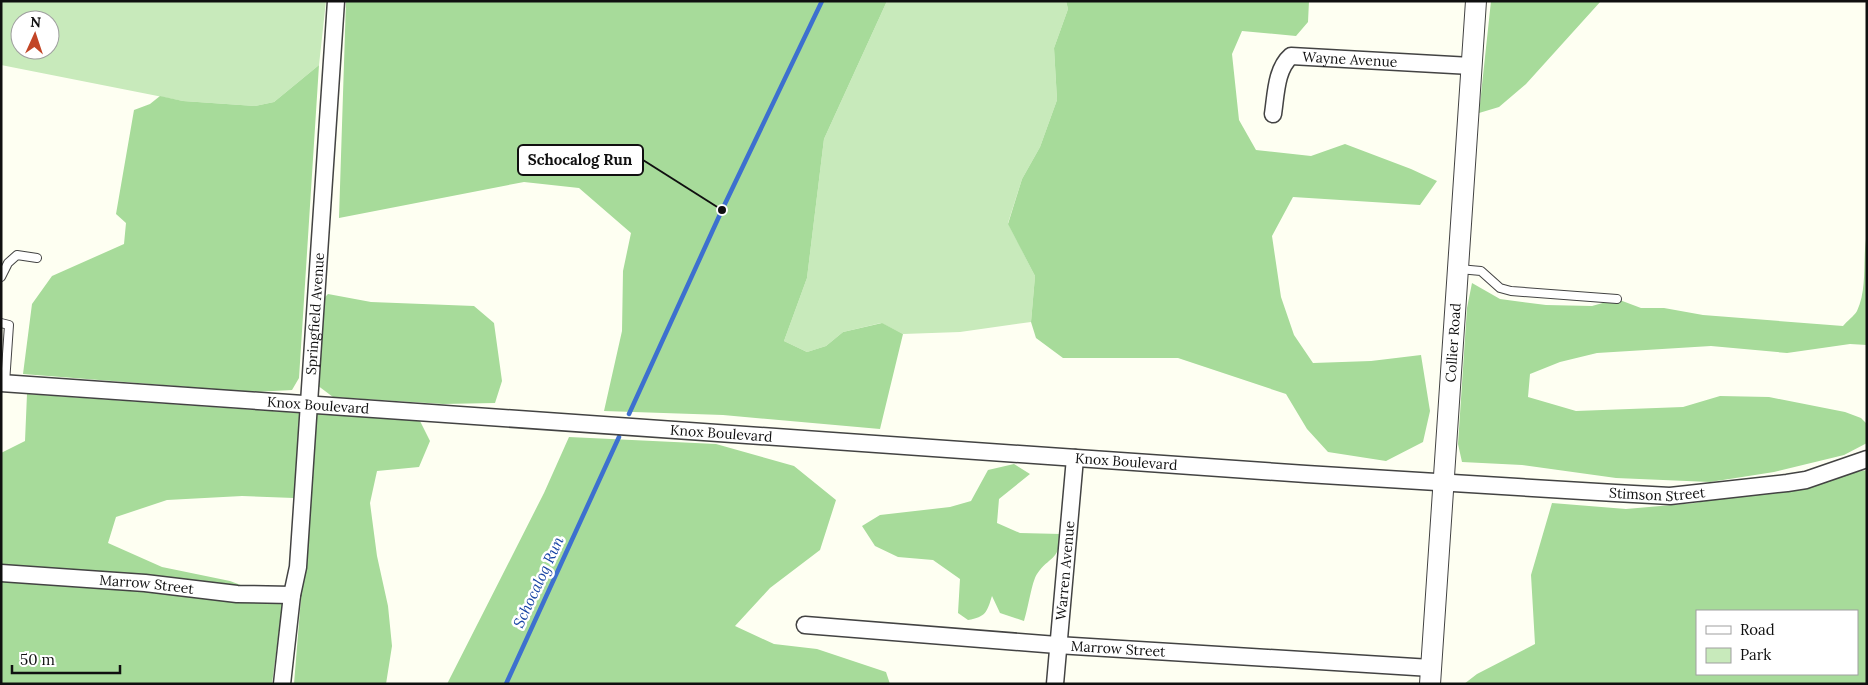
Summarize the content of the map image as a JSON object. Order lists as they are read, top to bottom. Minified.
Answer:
{"streets":{"street":["Wayne Avenue","Springfield Avenue","Collier Road","Knox Boulevard","Stimson Street","Warren Avenue","Marrow Street"]},"crossings":[["Wayne Avenue","Collier Road"],["Springfield Avenue","Knox Boulevard"],["Springfield Avenue","Marrow Street"],["Collier Road","Knox Boulevard"],["Collier Road","Stimson Street"],["Collier Road","Marrow Street"],["Knox Boulevard","Stimson Street"],["Knox Boulevard","Warren Avenue"],["Warren Avenue","Marrow Street"]],"water":["Schocalog Run"],"places":["Schocalog Run"],"legend":["Road","Park"],"scale_bar":"50 m","north":"top"}
